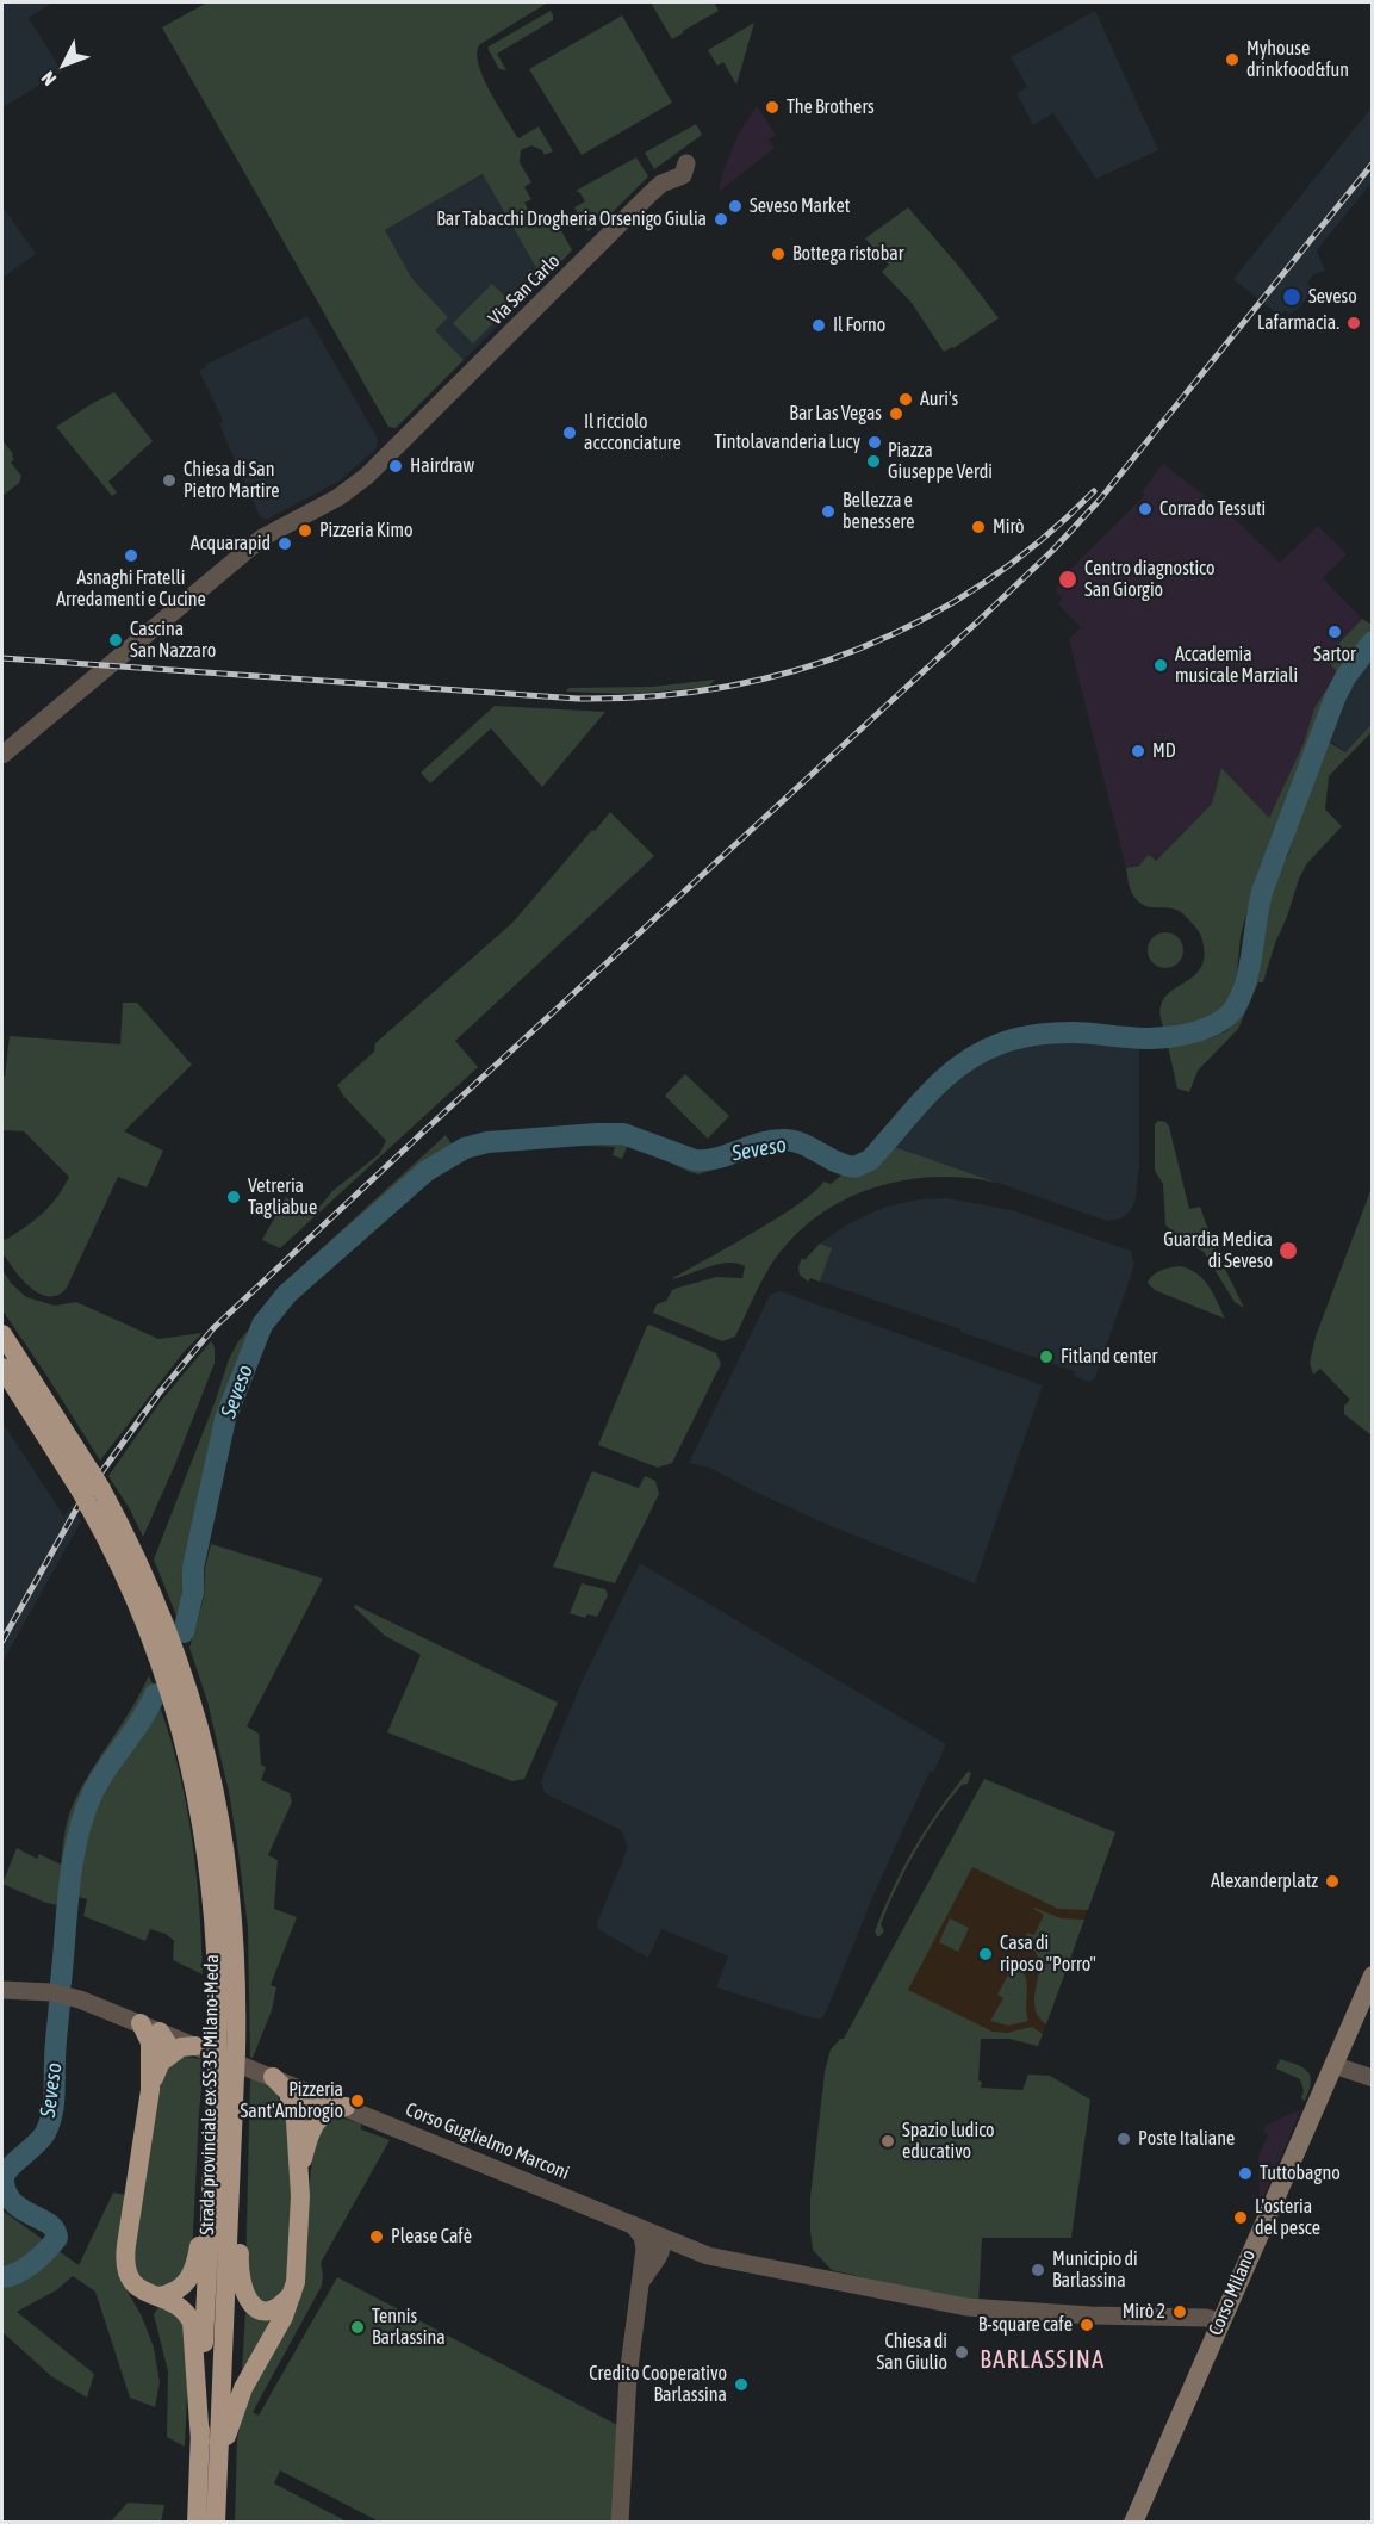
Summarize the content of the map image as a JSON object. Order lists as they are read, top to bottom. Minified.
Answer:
{"streets":{"highway":["Strada provinciale ex SS 35 Milano-Meda"],"main road":["Corso Milano"],"street":["Via San Carlo","Corso Guglielmo Marconi"]},"crossings":[["Corso Guglielmo Marconi","Corso Milano"]],"districts":["BARLASSINA"],"water":["Seveso"],"places":["Myhouse drinkfood&fun","The Brothers","Seveso Market","Bar Tabacchi Drogheria Orsenigo Giulia","Bottega ristobar","Seveso","Lafarmacia.","Il Forno","Auri's","Bar Las Vegas","Il ricciolo accconciature","Tintolavanderia Lucy","Piazza Giuseppe Verdi","Hairdraw","Chiesa di San Pietro Martire","Corrado Tessuti","Bellezza e benessere","Mirò","Pizzeria Kimo","Acquarapid","Asnaghi Fratelli Arredamenti e Cucine","Centro diagnostico San Giorgio","Sartor","Cascina San Nazzaro","Accademia musicale Marziali","MD","Vetreria Tagliabue","Guardia Medica di Seveso","Fitland center","Alexanderplatz","Casa di riposo \"Porro\"","Pizzeria Sant'Ambrogio","Poste Italiane","Spazio ludico educativo","Tuttobagno","L'osteria del pesce","Please Cafè","Municipio di Barlassina","Mirò 2","B-square cafe","Tennis Barlassina","Chiesa di San Giulio","Credito Cooperativo Barlassina"],"north":"bottom left"}
